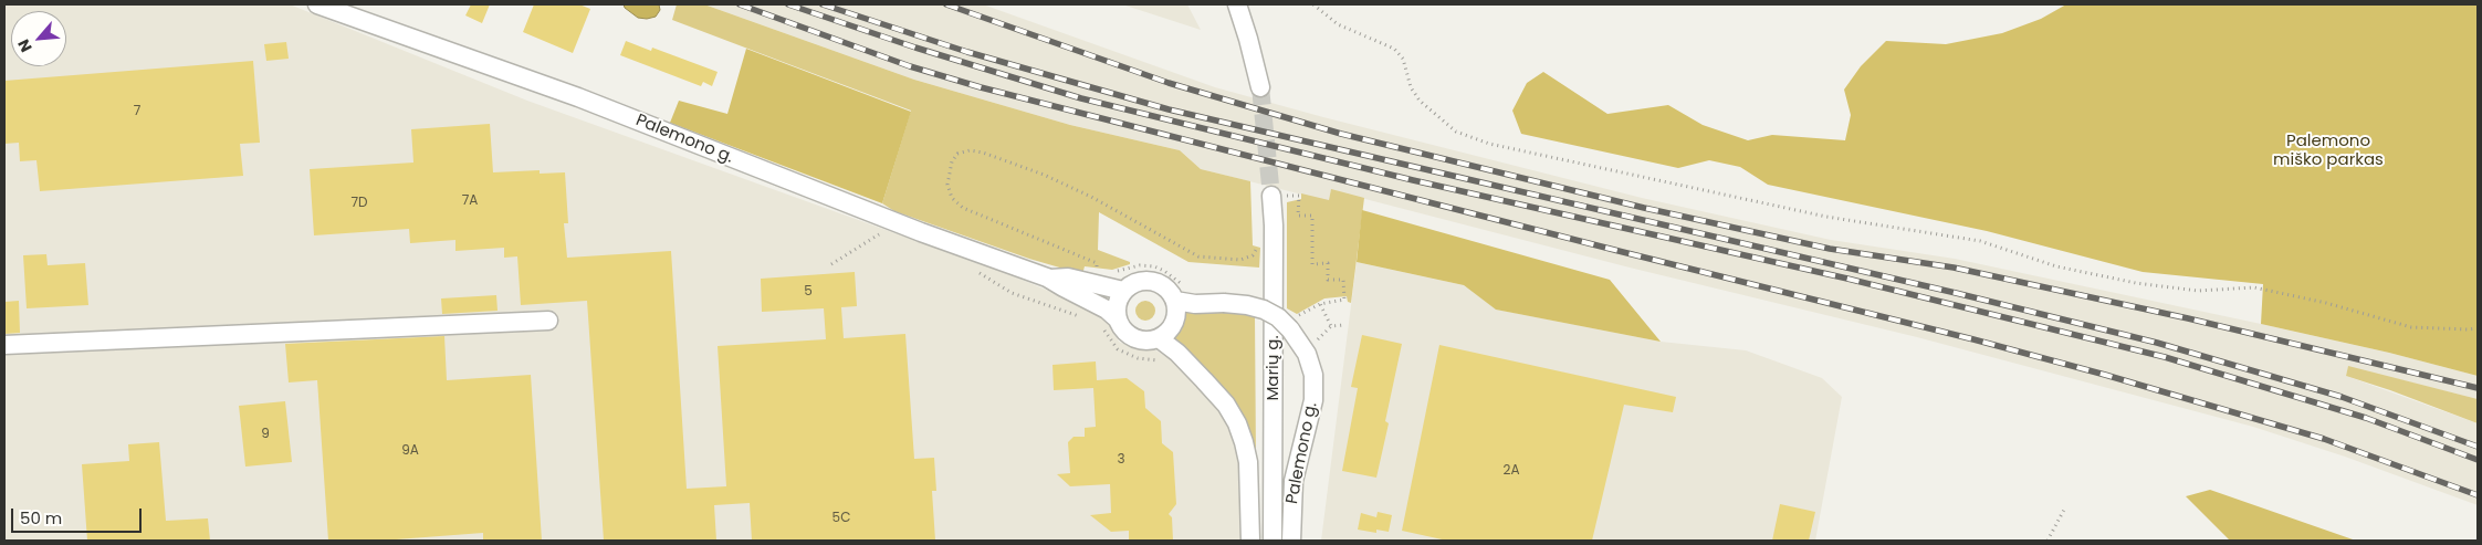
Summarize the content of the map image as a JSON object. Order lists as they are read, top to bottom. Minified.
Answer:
{"streets":{"street":["Palemono g.","Marių g."]},"parks":["Palemono miško parkas"],"house_numbers":["7","7A","7D","5","9","9A","3","2A","5C"],"scale_bar":"50 m","north":"bottom left"}
